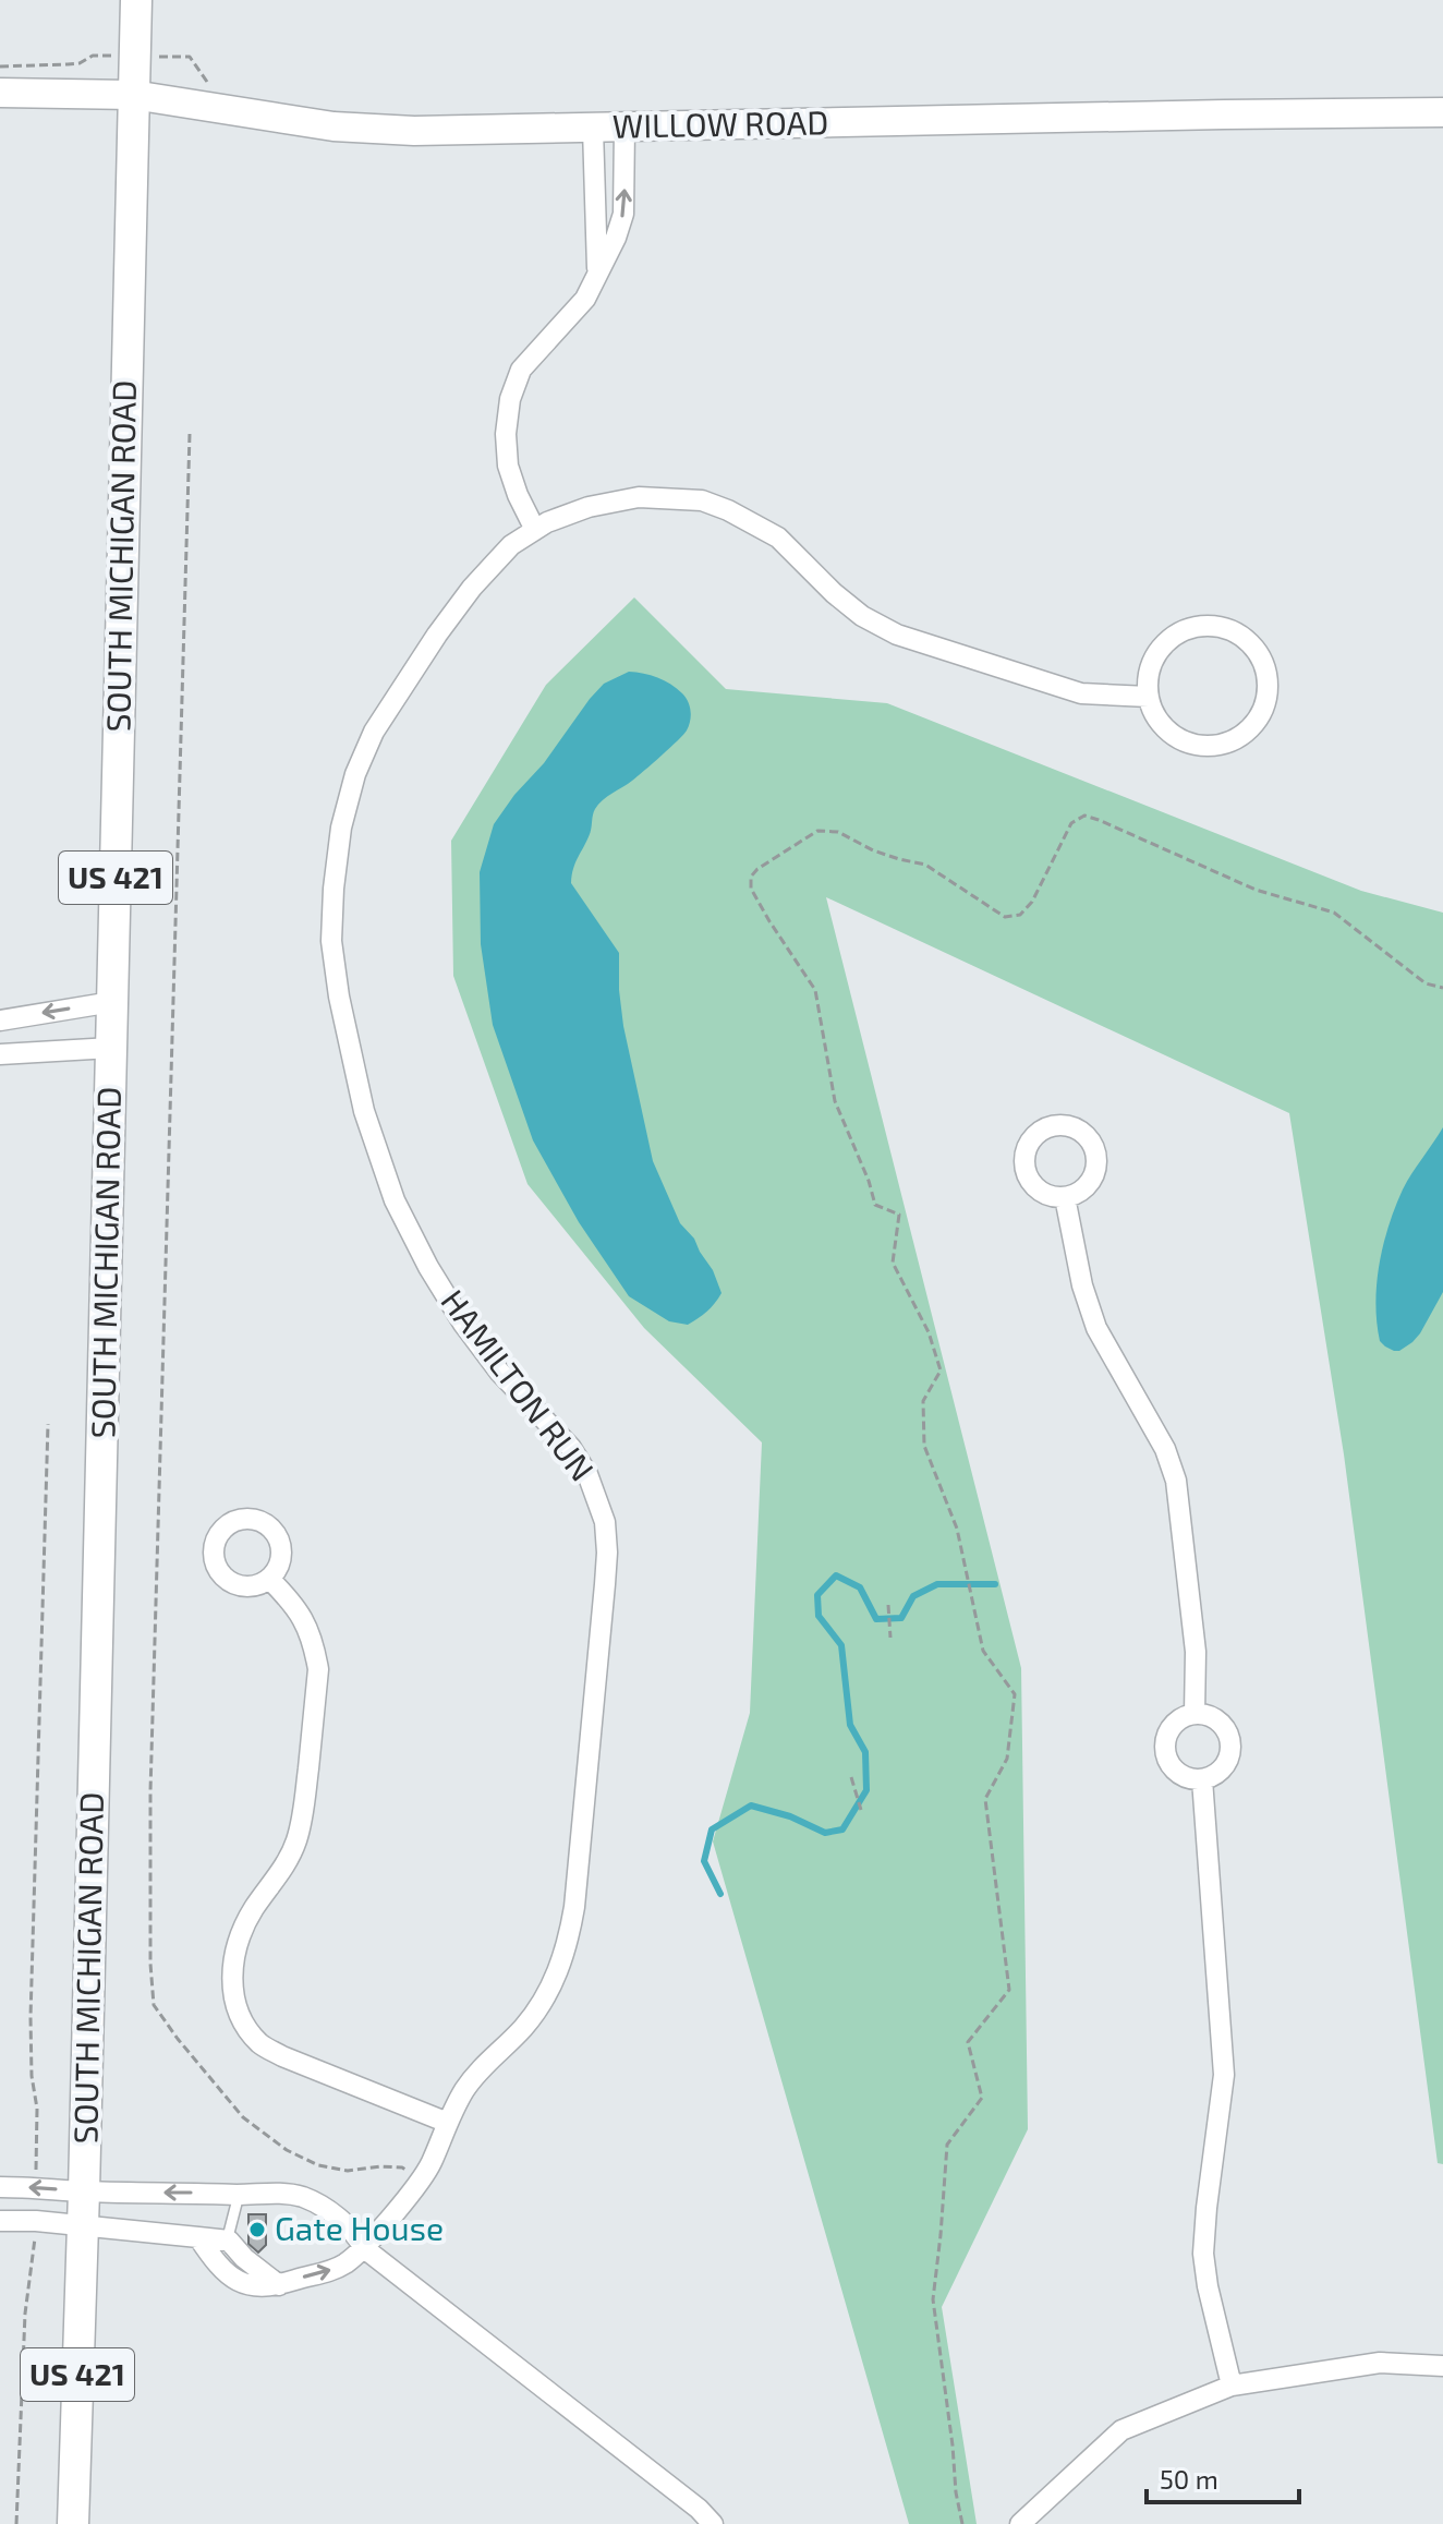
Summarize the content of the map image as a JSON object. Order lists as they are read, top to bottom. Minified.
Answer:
{"streets":{"main road":["SOUTH MICHIGAN ROAD","US 421"],"street":["WILLOW ROAD","HAMILTON RUN"]},"crossings":[["WILLOW ROAD","SOUTH MICHIGAN ROAD"]],"places":["Gate House"],"scale_bar":"50 m"}
